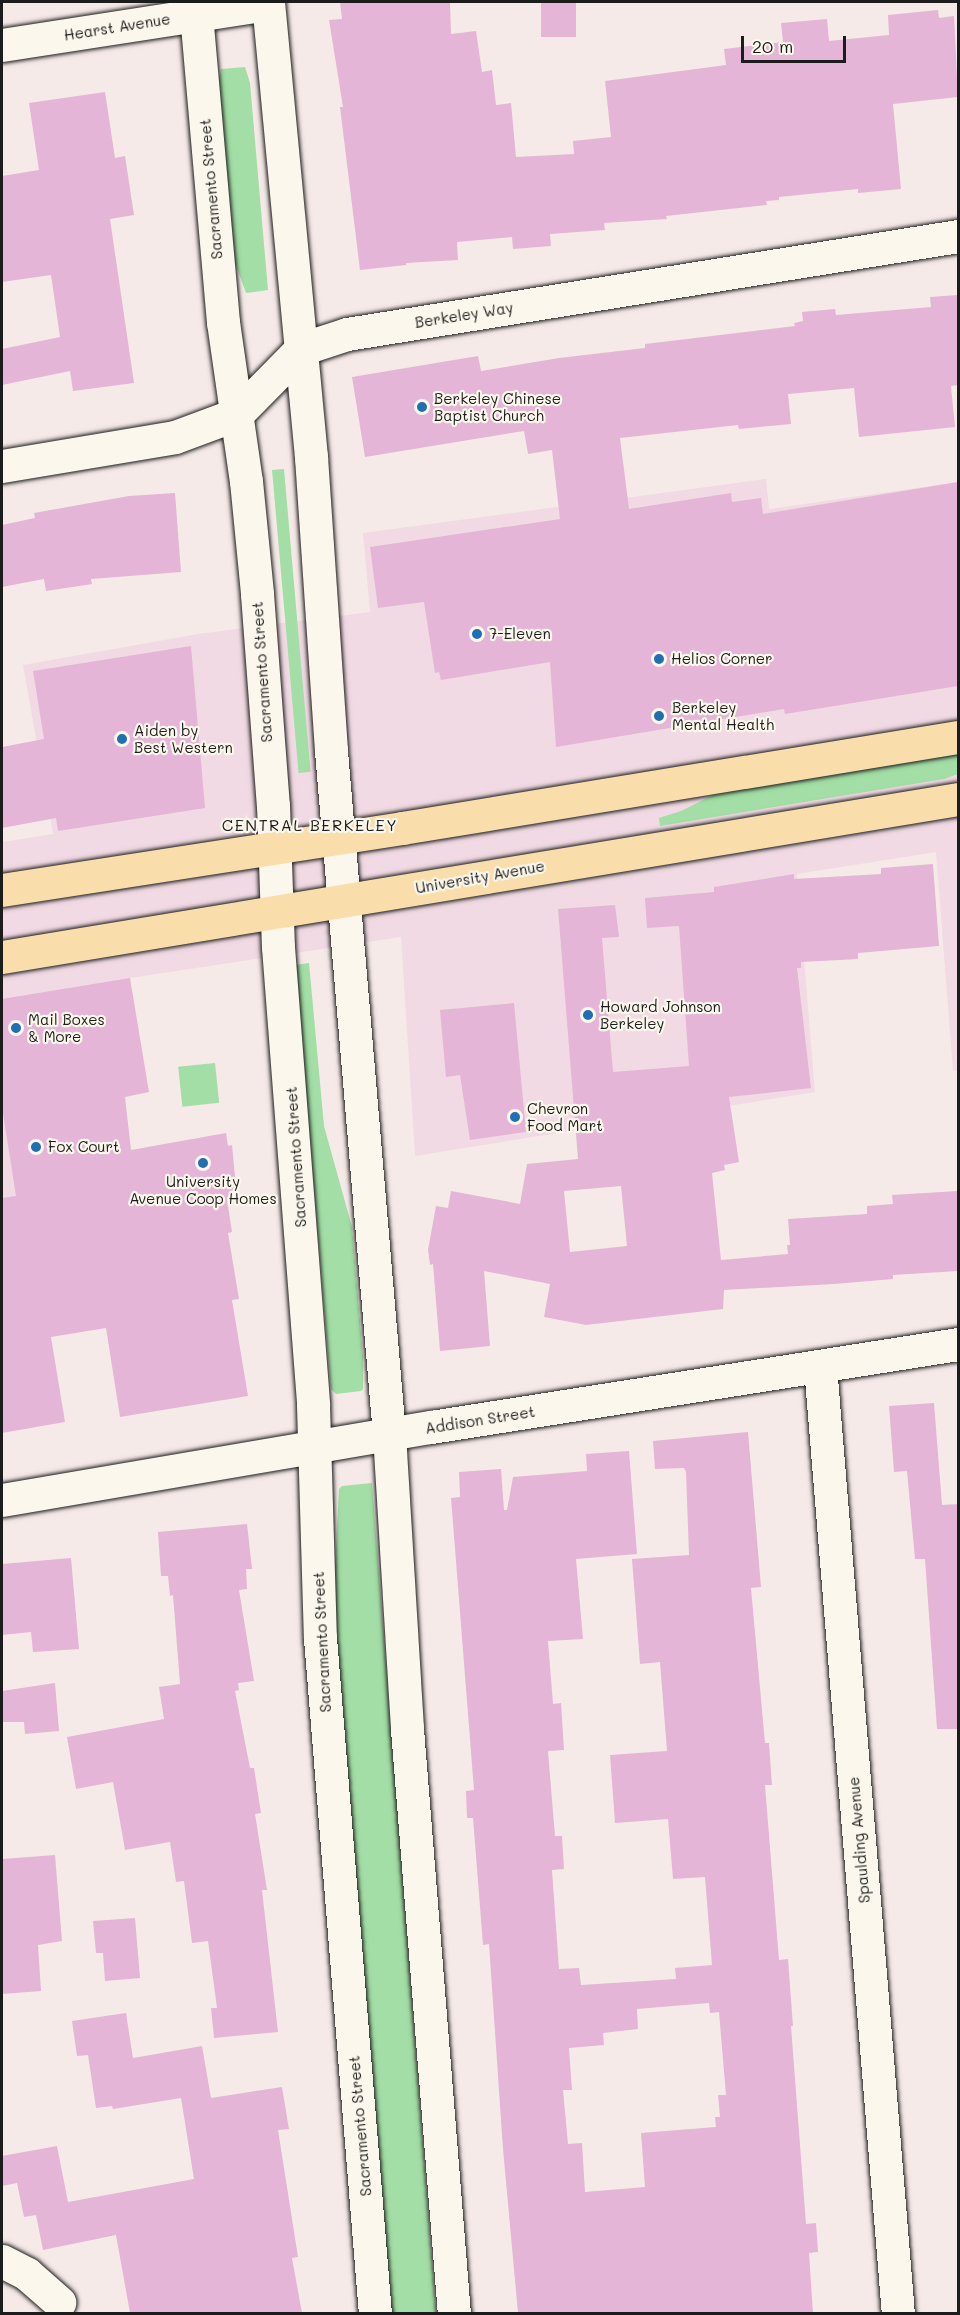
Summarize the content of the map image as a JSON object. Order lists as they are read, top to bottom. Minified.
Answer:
{"streets":{"main road":["University Avenue"],"street":["Hearst Avenue","Sacramento Street","Berkeley Way","Addison Street","Spaulding Avenue"]},"crossings":[["Hearst Avenue","Sacramento Street"],["Sacramento Street","Berkeley Way"],["Sacramento Street","University Avenue"],["Sacramento Street","Addison Street"],["Addison Street","Spaulding Avenue"]],"districts":["CENTRAL BERKELEY"],"places":["Berkeley Chinese Baptist Church","7-Eleven","Helios Corner","Berkeley Mental Health","Aiden by Best Western","Howard Johnson Berkeley","Mail Boxes & More","Chevron Food Mart","Fox Court","University Avenue Coop Homes"],"scale_bar":"20 m"}
